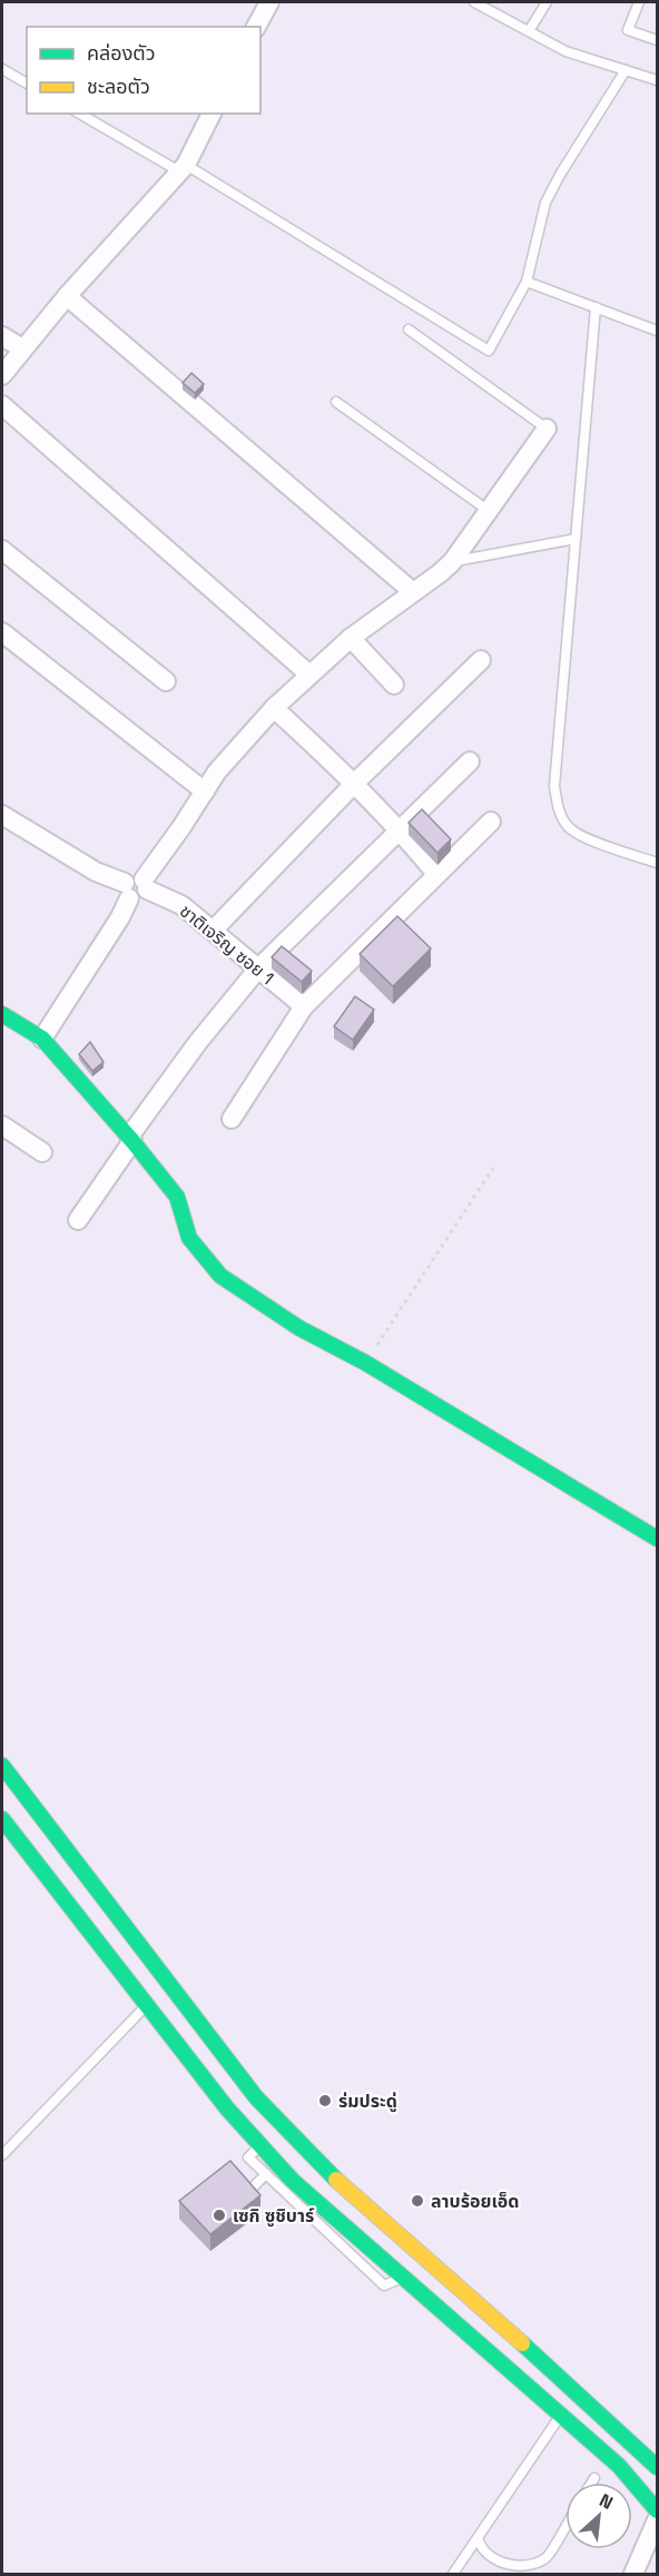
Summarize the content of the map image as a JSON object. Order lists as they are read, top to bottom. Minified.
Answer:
{"streets":{"street":["ชาติเจริญ ซอย 1"]},"places":["ร่มประดู่","ลาบร้อยเอ็ด","เซกิ ซูชิบาร์"],"legend":["คล่องตัว","ชะลอตัว"],"north":"top right"}
